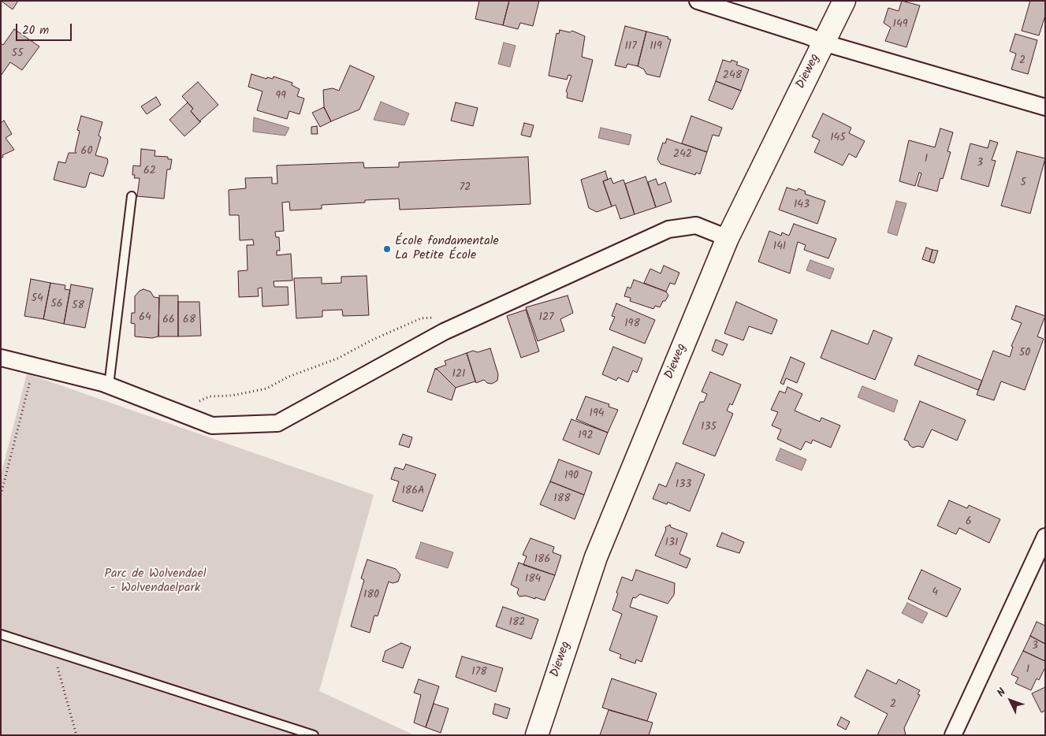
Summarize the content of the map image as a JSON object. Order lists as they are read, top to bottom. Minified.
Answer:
{"streets":{"street":["Dieweg"]},"parks":["Parc de Wolvendael - Wolvendaelpark"],"places":["École fondamentale La Petite École"],"house_numbers":["149","117","119","55","2","248","99","145","60","242","1","3","62","5","72","143","141","54","56","58","64","127","66","68","198","50","121","194","135","192","190","133","186A","188","6","131","186","184","4","180","182","3","1","178","2"],"scale_bar":"20 m","north":"top left"}
